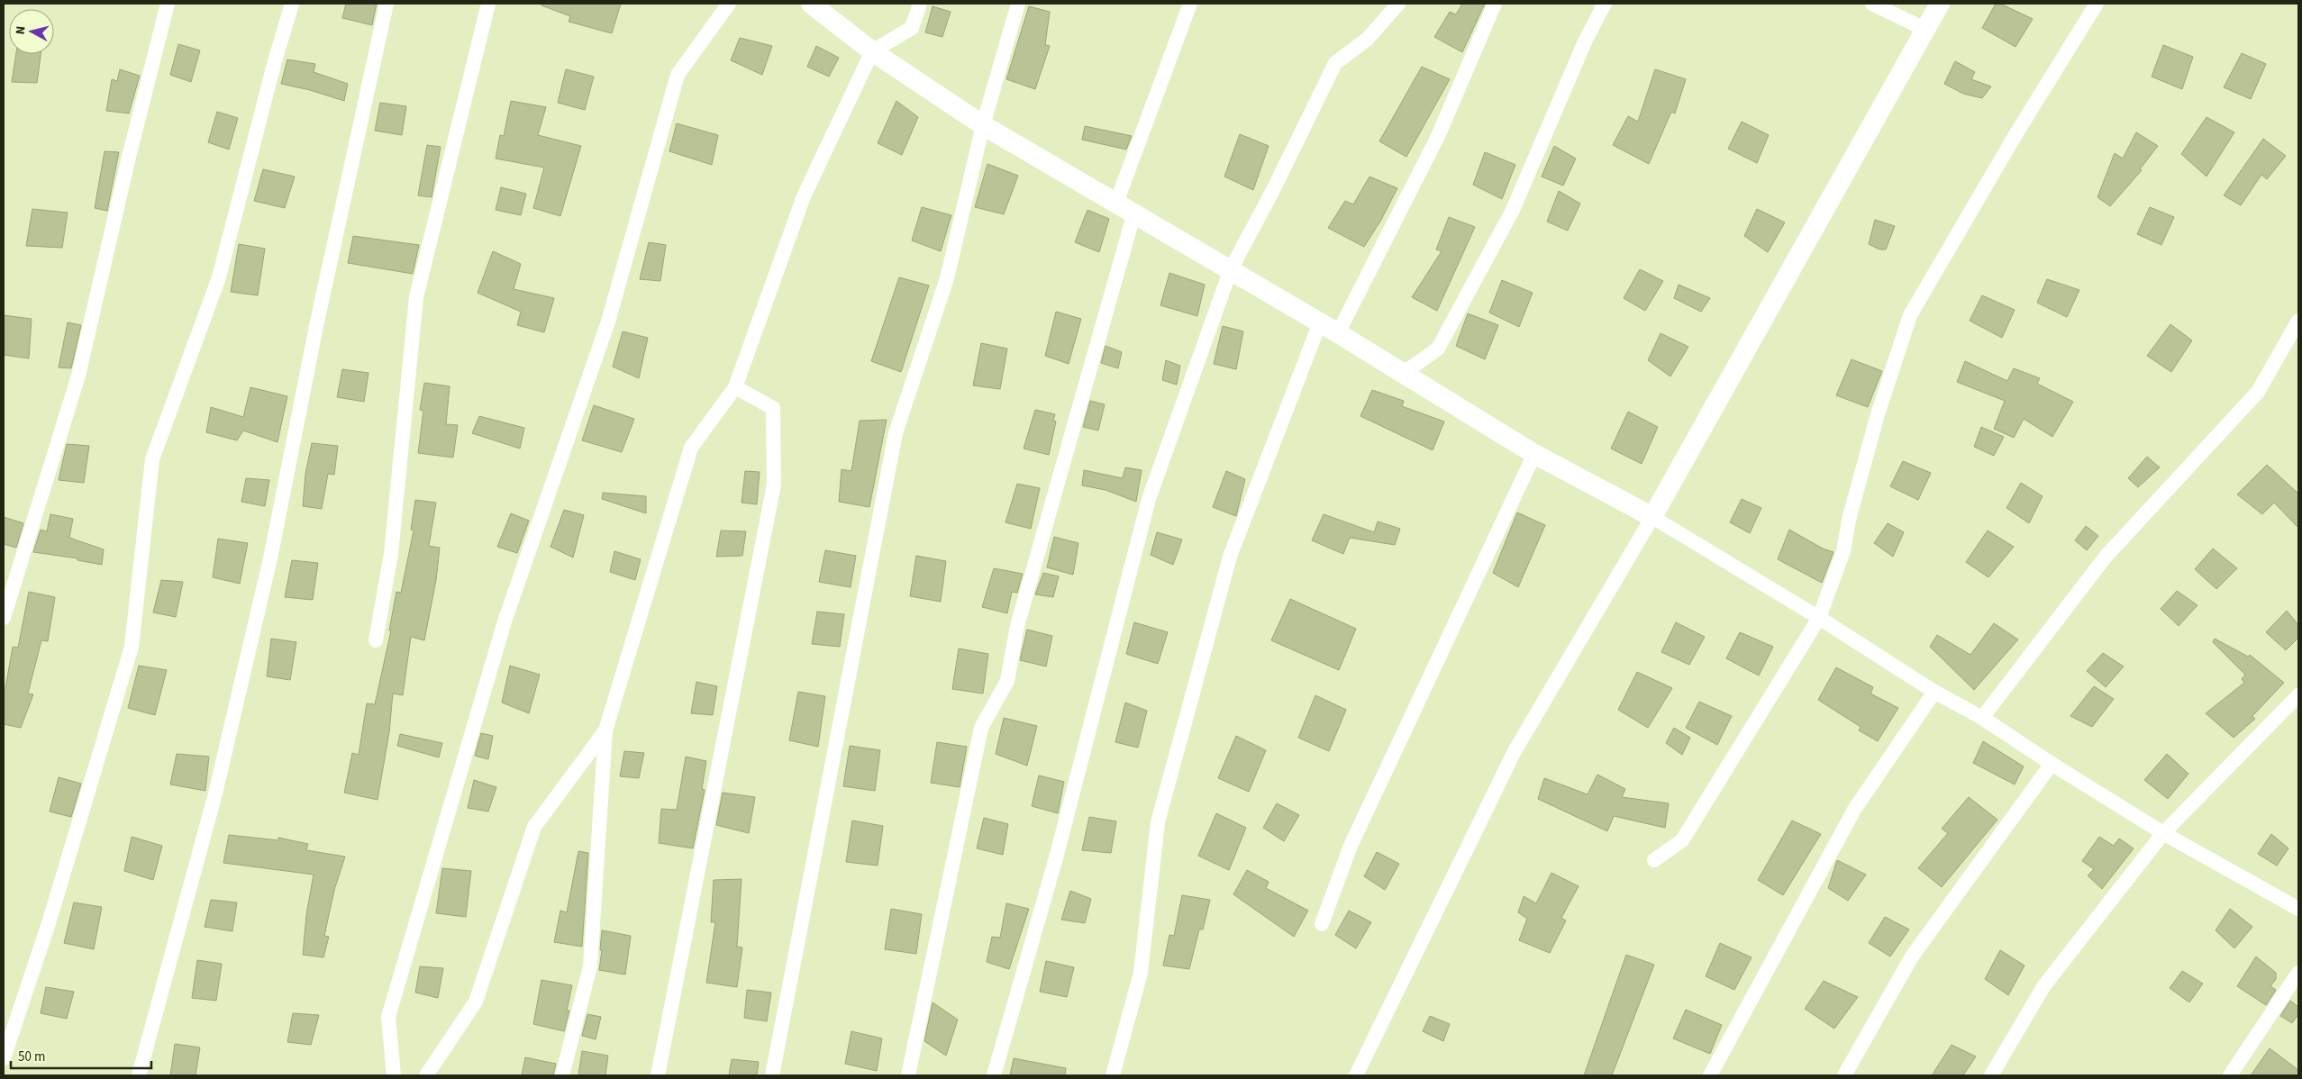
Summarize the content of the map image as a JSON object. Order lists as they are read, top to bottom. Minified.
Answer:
{"scale_bar":"50 m","north":"left"}
